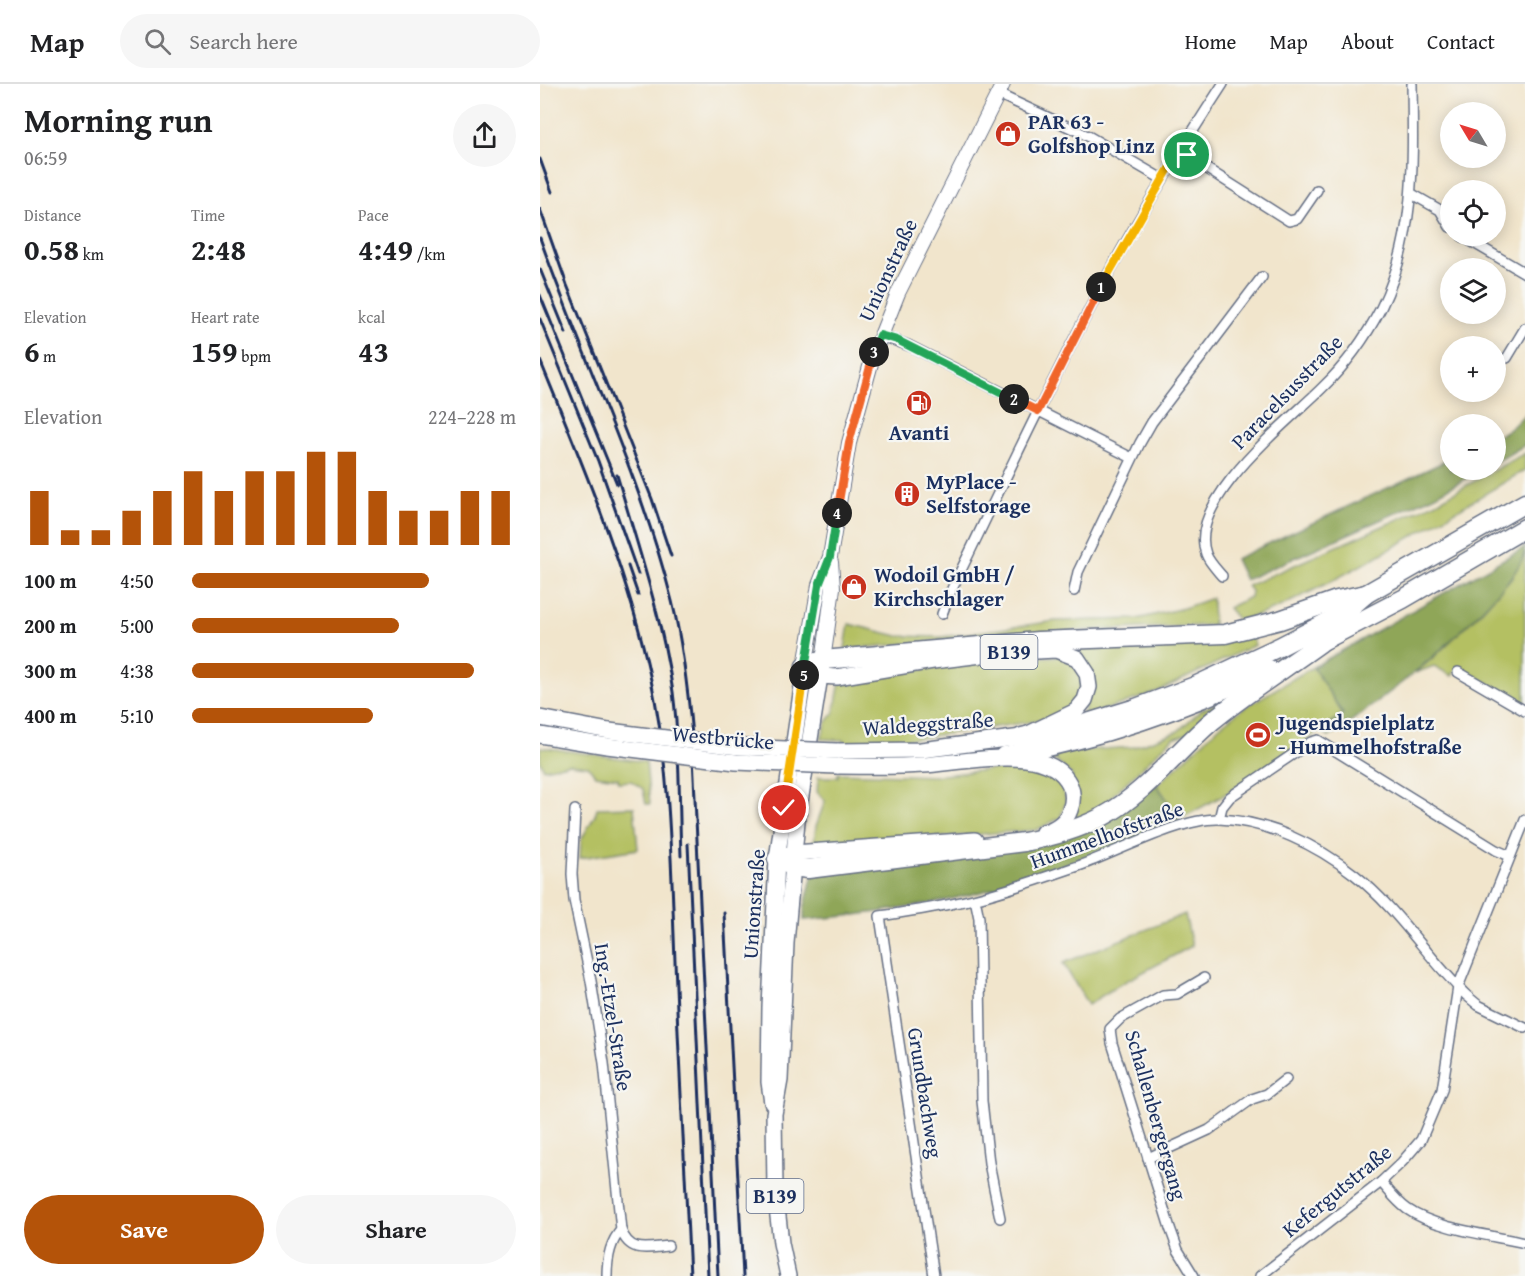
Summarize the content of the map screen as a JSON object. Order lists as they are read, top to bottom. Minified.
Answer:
{"streets":{"main road":["Unionstraße","B139","Waldeggstraße","Westbrücke"],"street":["Paracelsusstraße","Hummelhofstraße","Ing.-Etzel-Straße","Grundbachweg","Schallenbergergang","Kefergutstraße"]},"crossings":[["Unionstraße","B139"],["B139","Waldeggstraße"],["B139","Westbrücke"],["Waldeggstraße","Westbrücke"],["Hummelhofstraße","Grundbachweg"]],"places":{"shop":["PAR 63 - Golfshop Linz","Wodoil GmbH / Kirchschlager"],"fuel station":["Avanti"],"building":["MyPlace - Selfstorage"],"sports":["Jugendspielplatz - Hummelhofstraße"]},"north":"top left","page":{"header":"Map","search":"Search here","nav":["Home","Map","About","Contact"],"heading":["Morning run","06:59"],"map_buttons":["+","−"],"stats":[["Distance","0.58 km"],["Time","2:48"],["Pace","4:49 /km"],["Elevation","6 m"],["Heart rate","159 bpm"],["kcal","43"]],"pins":["1","3","2","4","5"],"chart":["Elevation","224–228 m"],"list":[{"name":"100 m","note":"4:50"},{"name":"200 m","note":"5:00"},{"name":"300 m","note":"4:38"},{"name":"400 m","note":"5:10"}],"buttons":["Save","Share"]}}
